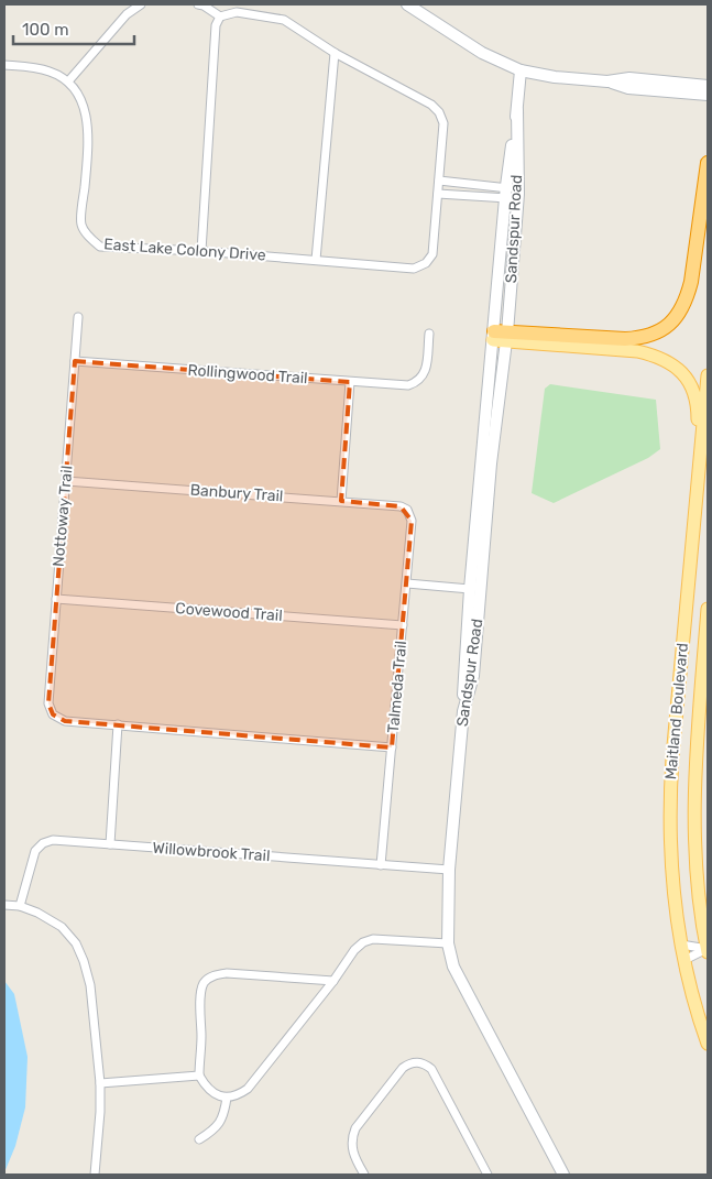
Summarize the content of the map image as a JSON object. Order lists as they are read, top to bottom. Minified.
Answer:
{"streets":{"main road":["Maitland Boulevard"],"street":["Sandspur Road","East Lake Colony Drive","Rollingwood Trail","Banbury Trail","Nottoway Trail","Covewood Trail","Talmeda Trail","Willowbrook Trail"]},"crossings":[["Sandspur Road","Willowbrook Trail"],["Rollingwood Trail","Nottoway Trail"],["Banbury Trail","Nottoway Trail"],["Banbury Trail","Talmeda Trail"],["Nottoway Trail","Covewood Trail"],["Covewood Trail","Talmeda Trail"],["Talmeda Trail","Willowbrook Trail"]],"scale_bar":"100 m"}
